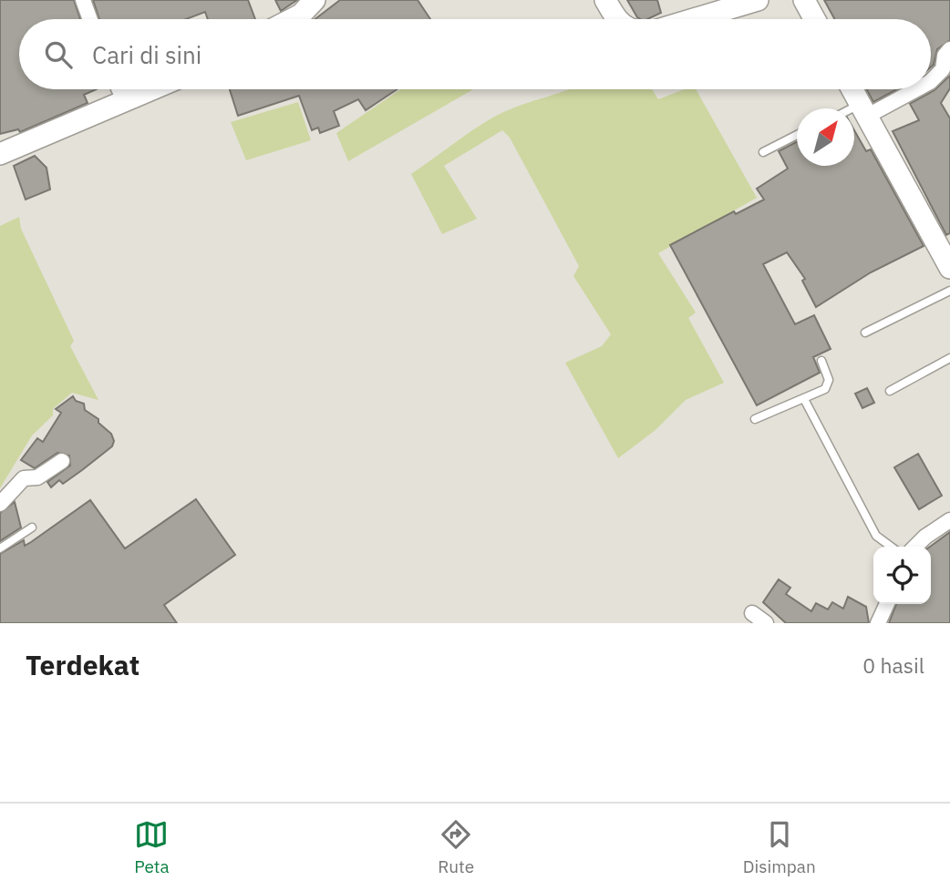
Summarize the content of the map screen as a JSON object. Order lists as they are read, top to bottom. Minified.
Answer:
{"north":"top right","page":{"search":"Cari di sini","heading":["Terdekat","0 hasil"],"nav":["Peta","Rute","Disimpan"]}}
